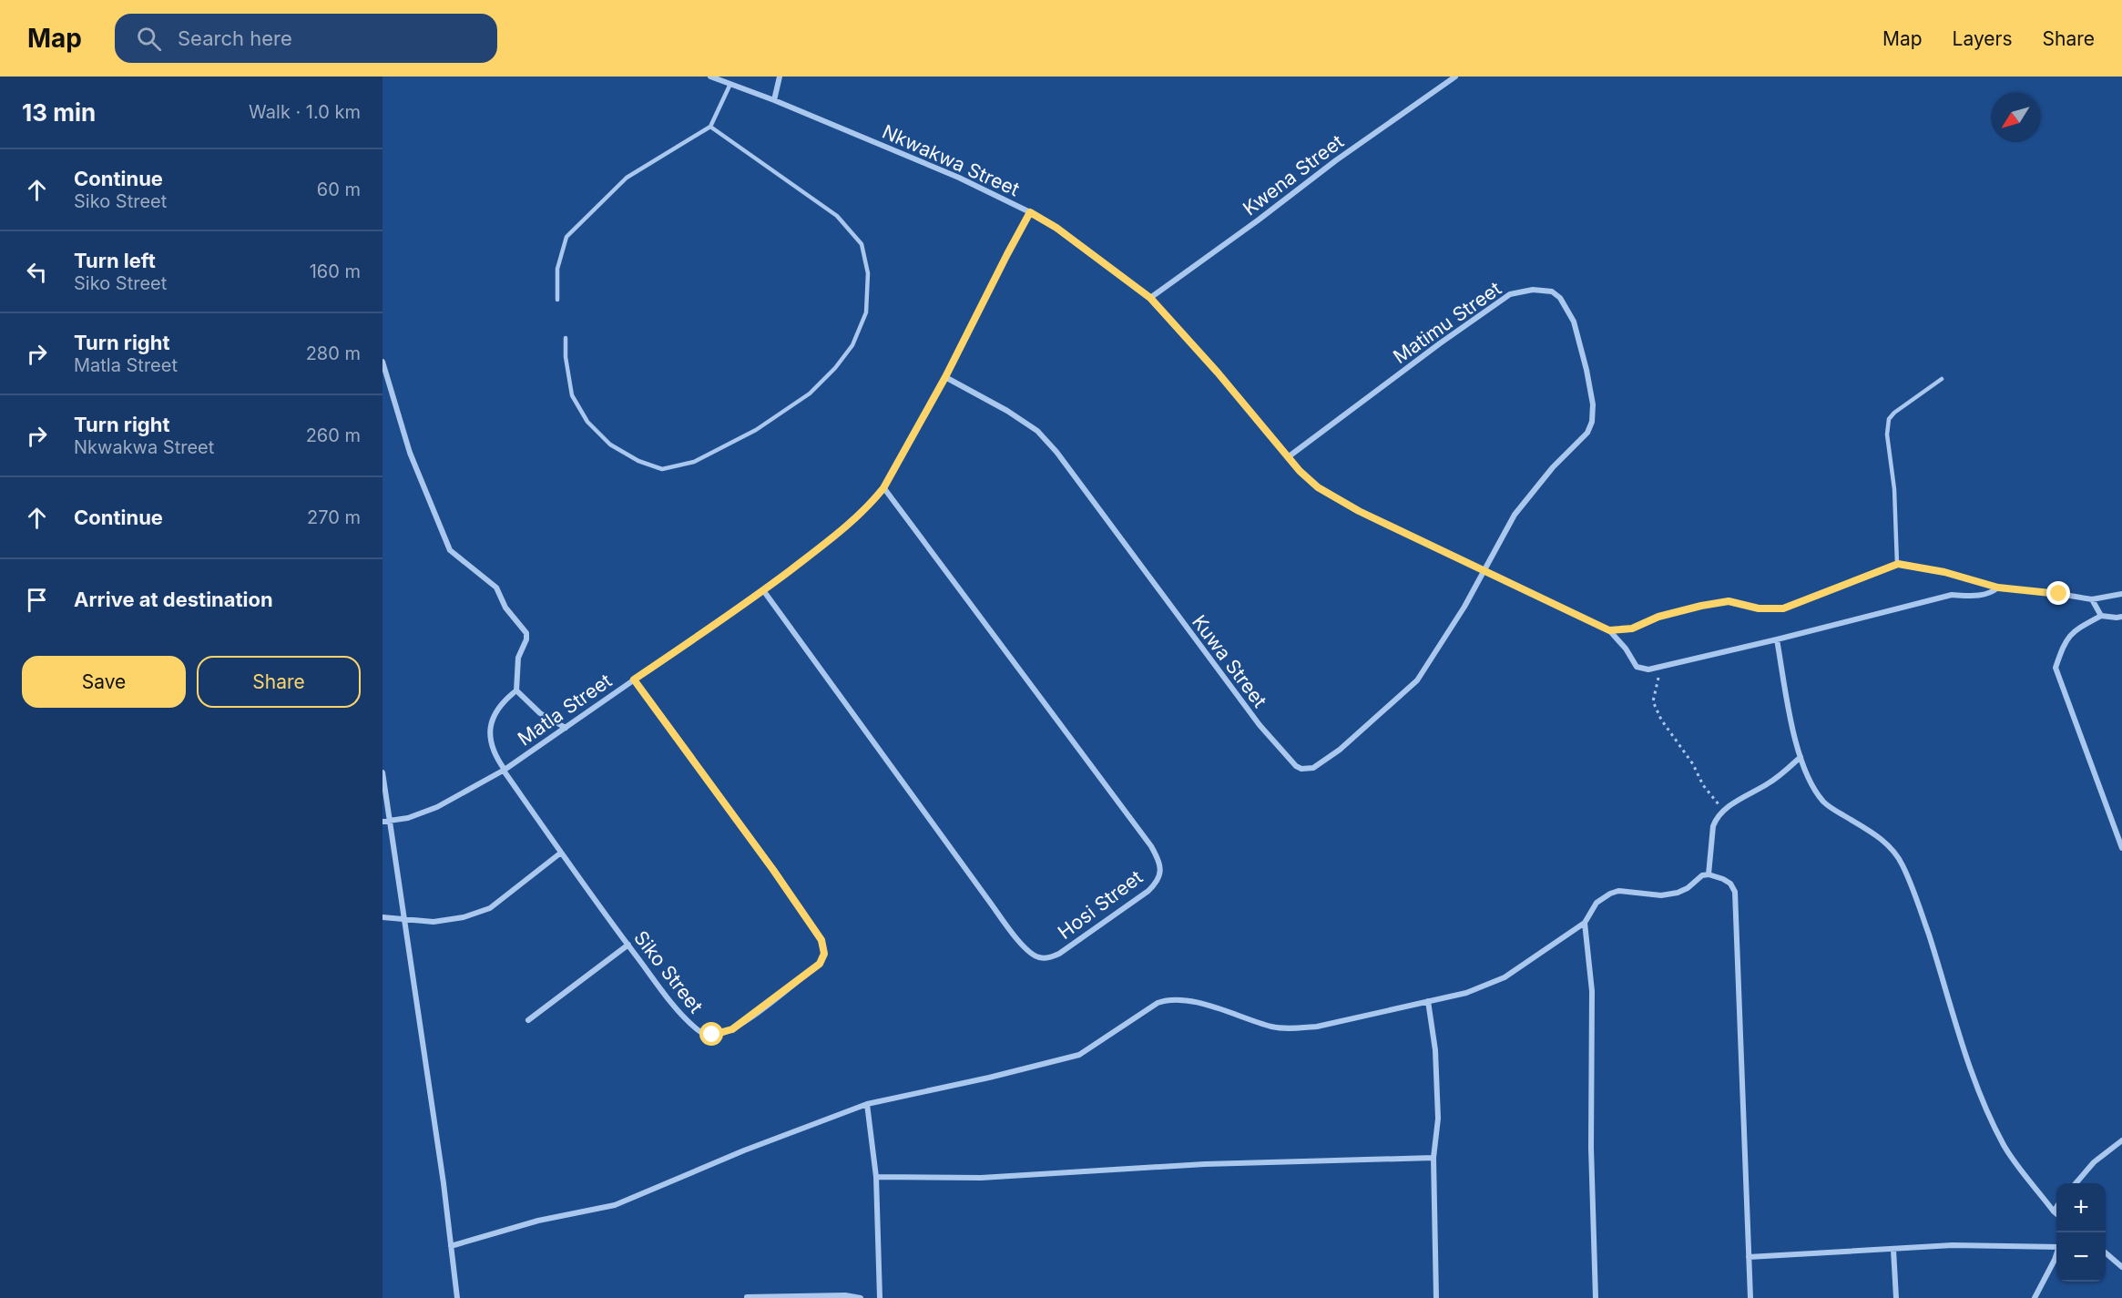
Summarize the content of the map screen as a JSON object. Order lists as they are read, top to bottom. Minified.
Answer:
{"streets":{"street":["Nkwakwa Street","Kwena Street","Matimu Street","Kuwa Street","Matla Street","Hosi Street","Siko Street"]},"crossings":[["Nkwakwa Street","Kwena Street"],["Nkwakwa Street","Matimu Street"],["Nkwakwa Street","Kuwa Street"],["Nkwakwa Street","Matla Street"],["Matimu Street","Kuwa Street"],["Kuwa Street","Matla Street"],["Matla Street","Hosi Street"],["Matla Street","Siko Street"]],"north":"bottom left","page":{"header":"Map","search":"Search here","nav":["Map","Layers","Share"],"heading":["13 min","Walk · 1.0 km"],"list":[["Continue","Siko Street","60 m"],["Turn left","Siko Street","160 m"],["Turn right","Matla Street","280 m"],["Turn right","Nkwakwa Street","260 m"],["Continue","270 m"],"Arrive at destination"],"buttons":["Save","Share"],"map_buttons":["+","−"]}}
